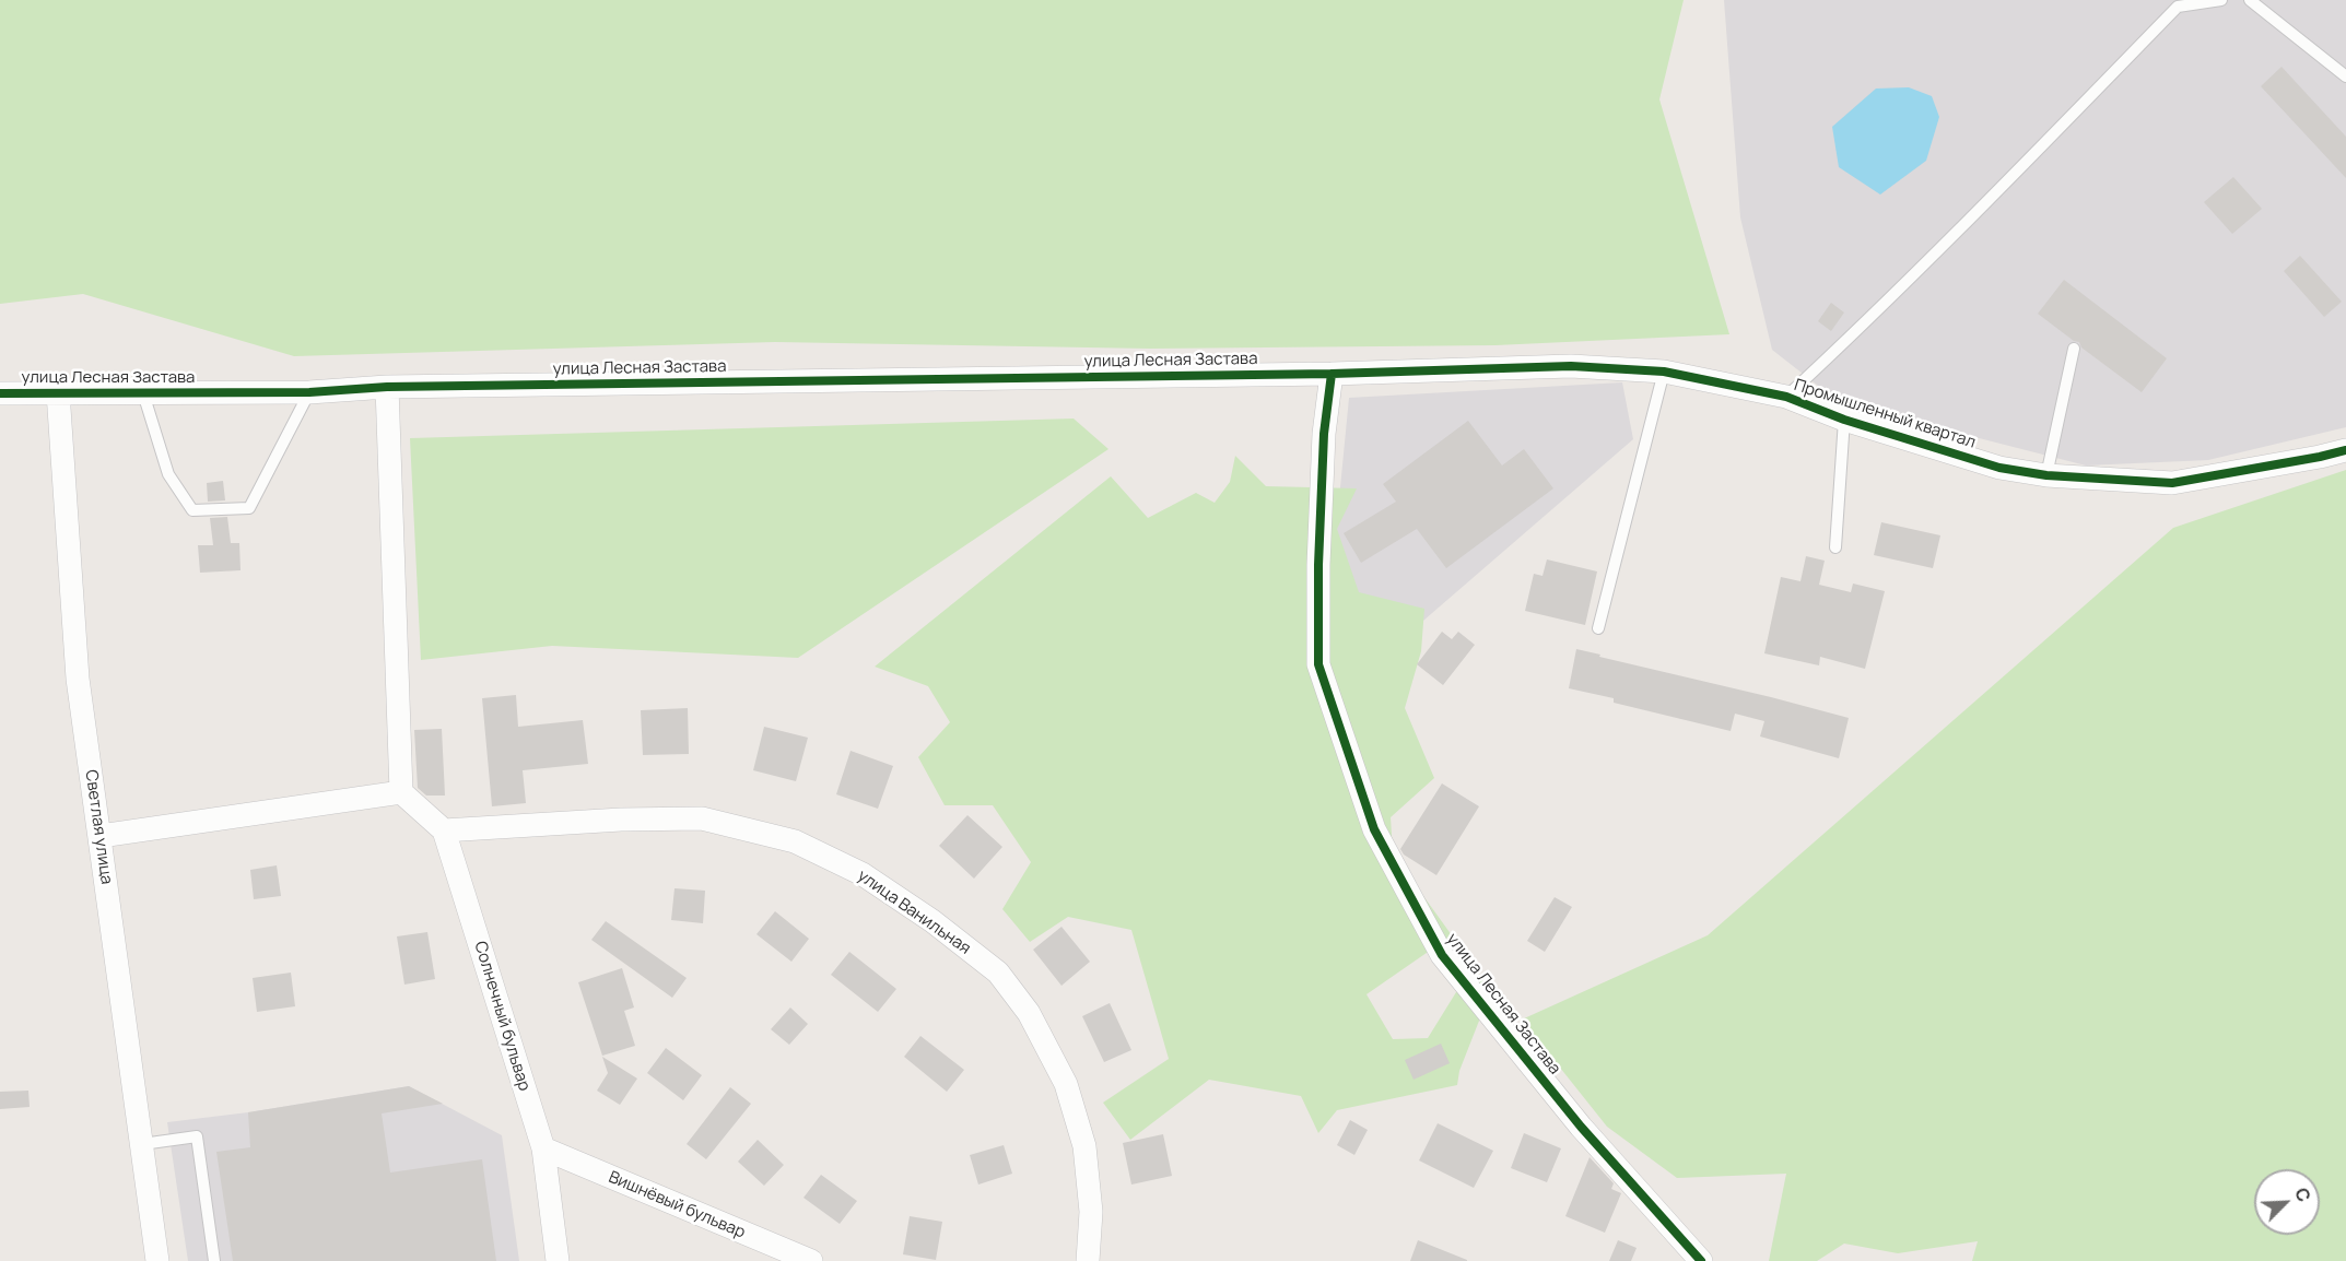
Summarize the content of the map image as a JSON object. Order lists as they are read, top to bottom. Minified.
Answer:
{"streets":{"street":["улица Лесная Застава","Промышленный квартал","Светлая улица","улица Ванильная","Солнечный бульвар","Вишнёвый бульвар"]},"crossings":[["улица Лесная Застава","Промышленный квартал"],["улица Лесная Застава","Светлая улица"],["улица Ванильная","Солнечный бульвар"],["Солнечный бульвар","Вишнёвый бульвар"]],"north":"top right"}
